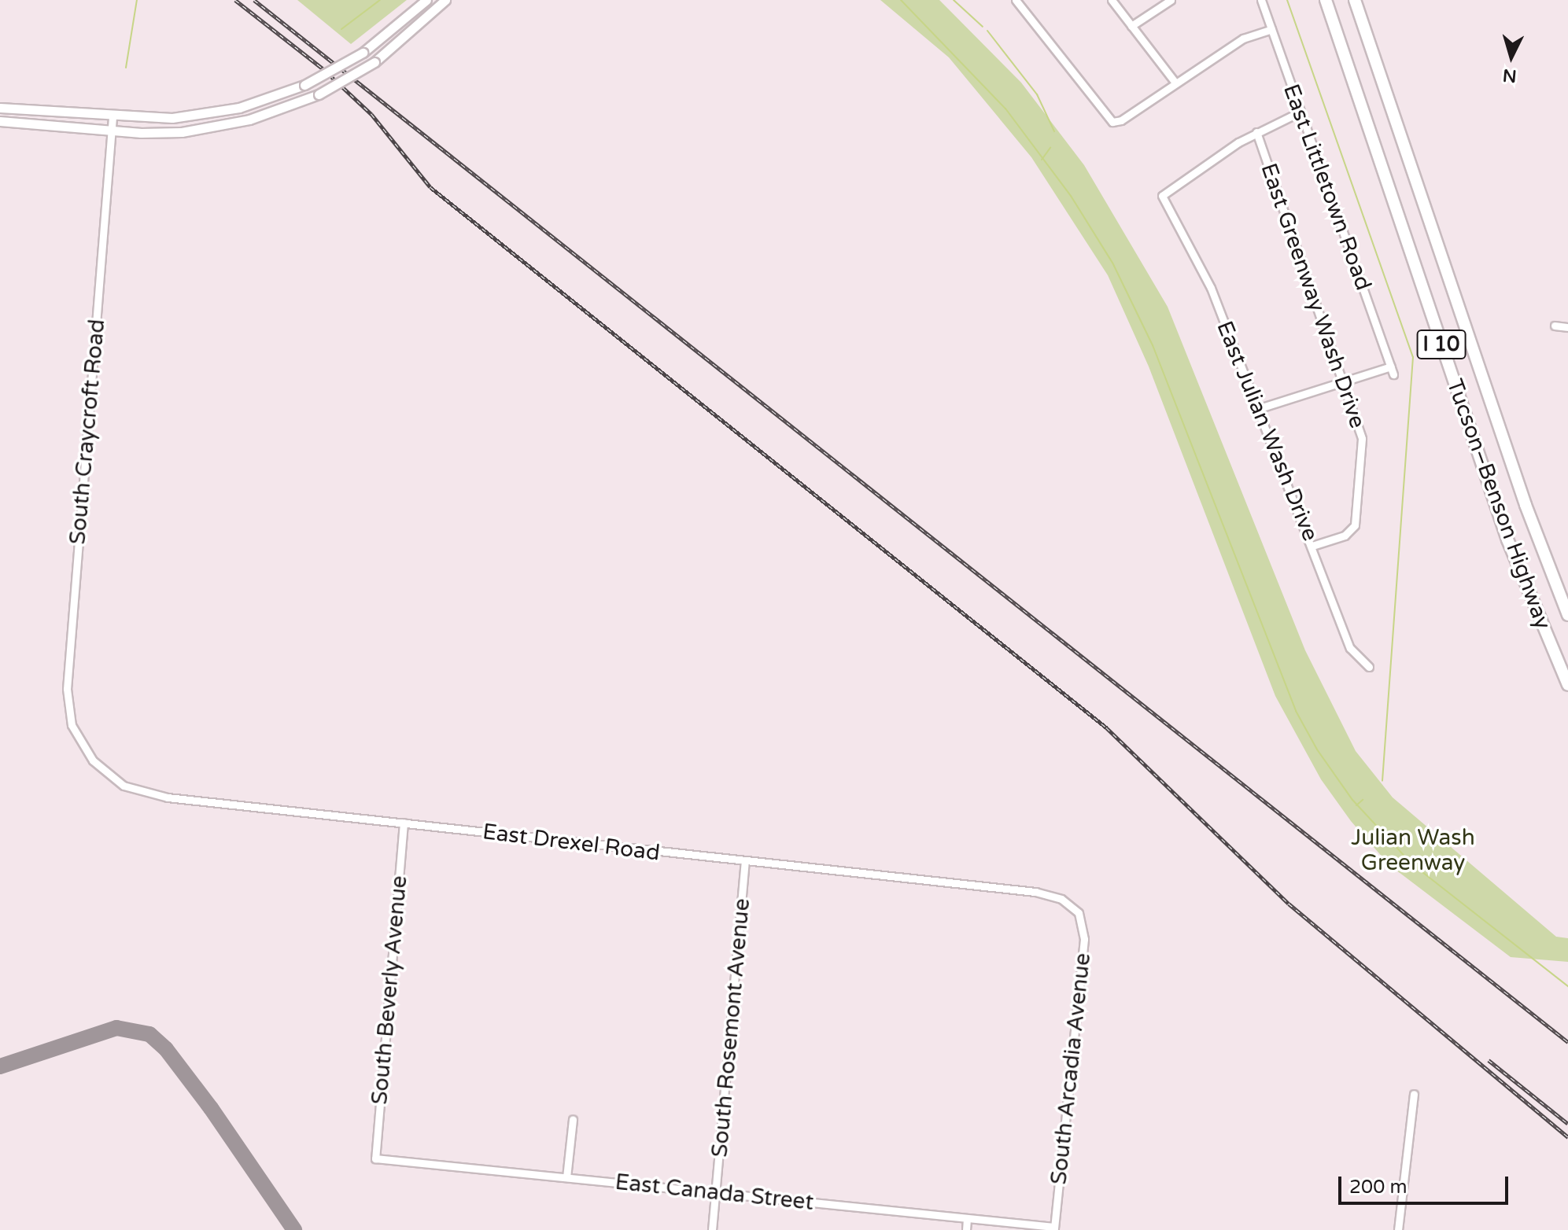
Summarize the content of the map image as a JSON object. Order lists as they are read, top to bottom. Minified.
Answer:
{"streets":{"highway":["I 10","Tucson–Benson Highway"],"street":["East Littletown Road","East Greenway Wash Drive","East Julian Wash Drive","South Craycroft Road","East Drexel Road","South Beverly Avenue","South Rosemont Avenue","South Arcadia Avenue","East Canada Street"]},"crossings":[["East Littletown Road","East Greenway Wash Drive"],["East Greenway Wash Drive","East Julian Wash Drive"],["South Craycroft Road","East Drexel Road"],["East Drexel Road","South Beverly Avenue"],["East Drexel Road","South Rosemont Avenue"],["East Drexel Road","South Arcadia Avenue"],["South Beverly Avenue","East Canada Street"],["South Rosemont Avenue","East Canada Street"],["South Arcadia Avenue","East Canada Street"]],"parks":["Julian Wash Greenway"],"scale_bar":"200 m","north":"bottom"}
